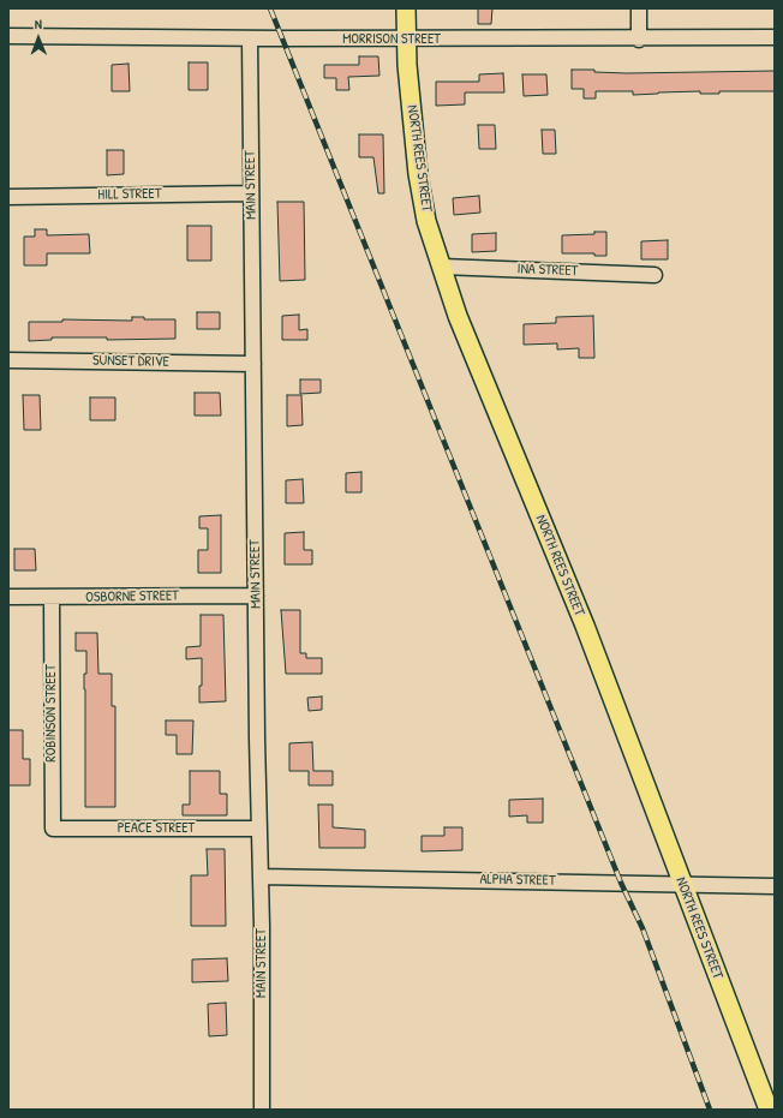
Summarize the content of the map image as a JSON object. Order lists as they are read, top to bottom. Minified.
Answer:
{"streets":{"main road":["NORTH REES STREET"],"street":["MORRISON STREET","MAIN STREET","HILL STREET","INA STREET","SUNSET DRIVE","OSBORNE STREET","ROBINSON STREET","PEACE STREET","ALPHA STREET"]},"crossings":[["MORRISON STREET","NORTH REES STREET"],["MORRISON STREET","MAIN STREET"],["NORTH REES STREET","INA STREET"],["NORTH REES STREET","ALPHA STREET"],["MAIN STREET","HILL STREET"],["MAIN STREET","SUNSET DRIVE"],["MAIN STREET","OSBORNE STREET"],["MAIN STREET","PEACE STREET"],["MAIN STREET","ALPHA STREET"],["OSBORNE STREET","ROBINSON STREET"],["ROBINSON STREET","PEACE STREET"]],"north":"top"}
